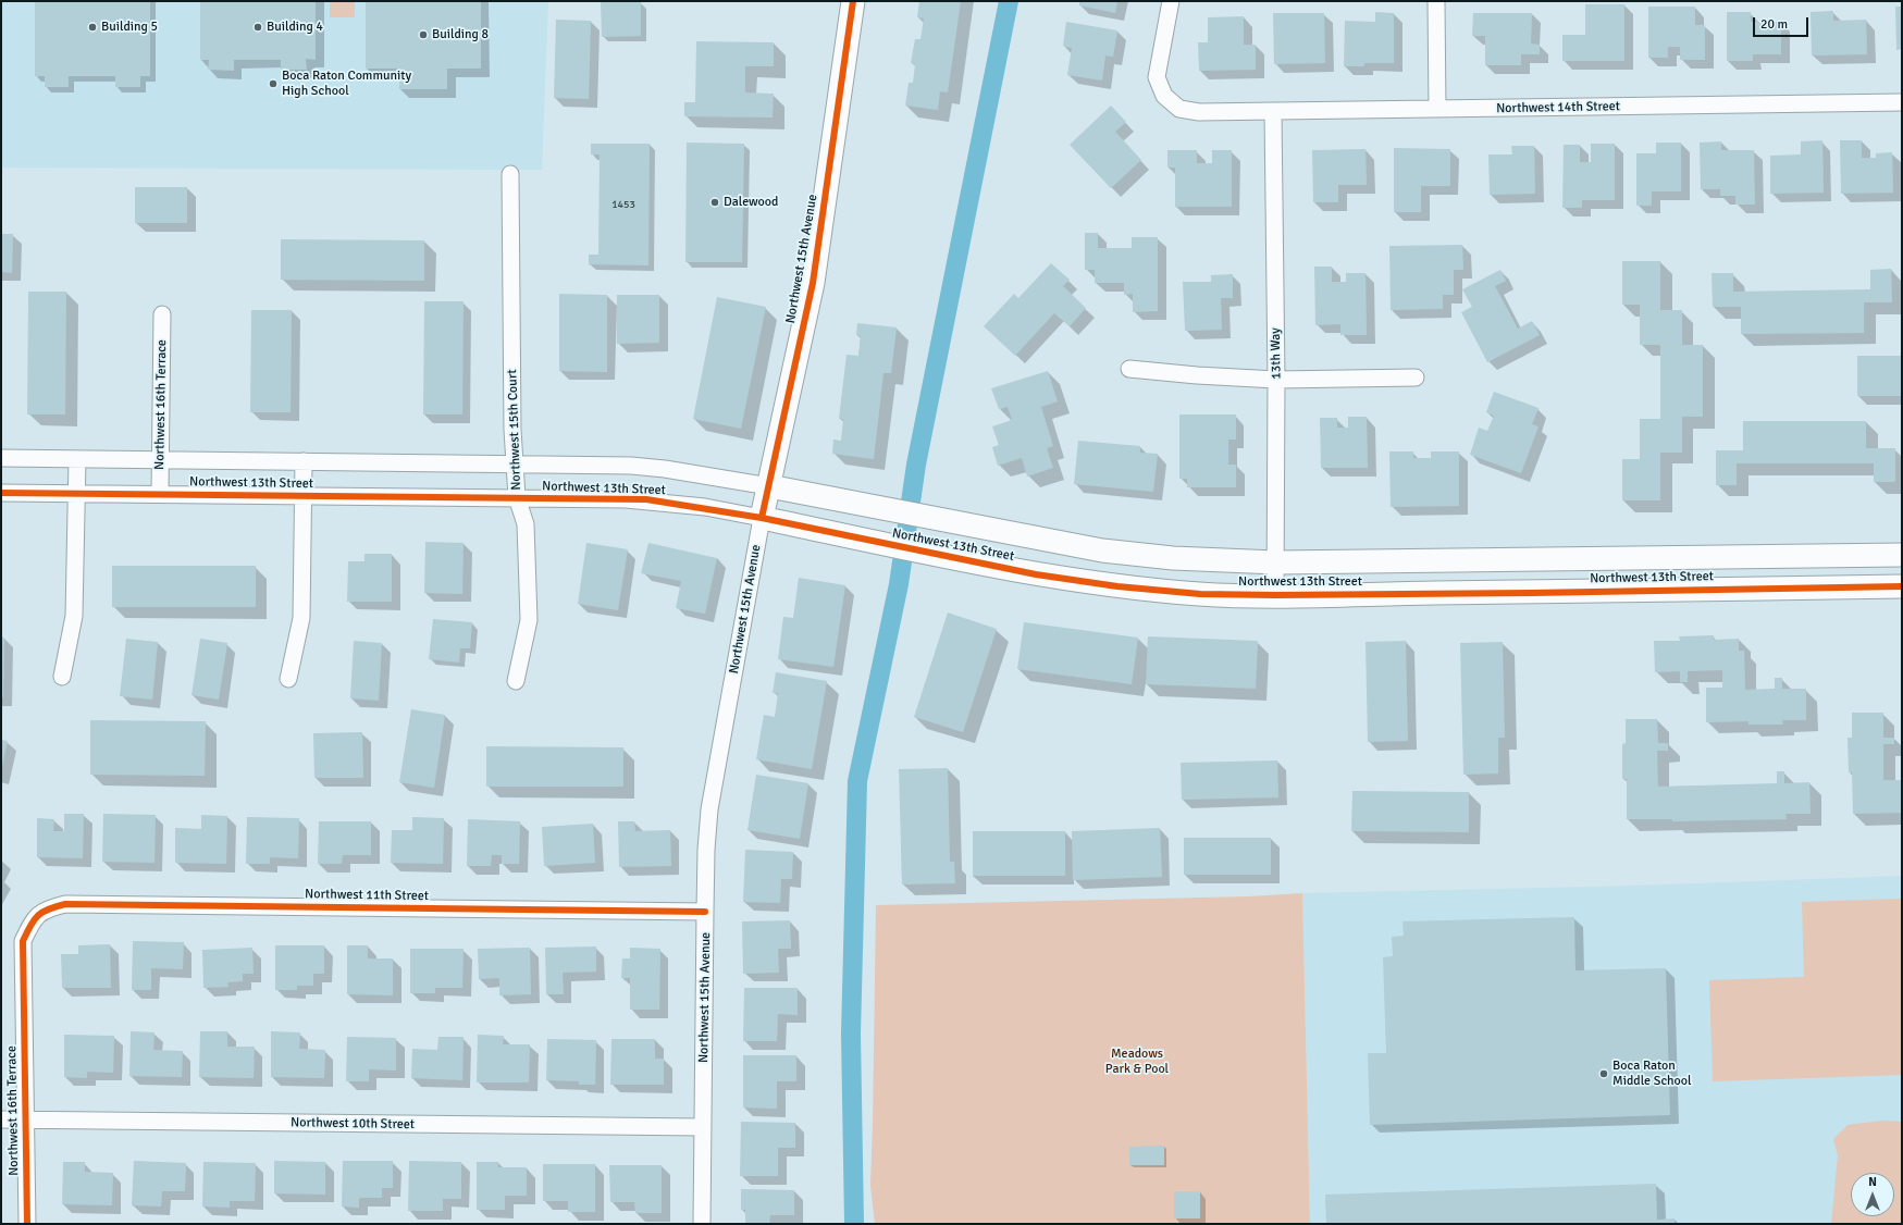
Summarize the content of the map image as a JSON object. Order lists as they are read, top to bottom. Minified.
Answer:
{"streets":{"street":["Northwest 14th Street","Northwest 15th Avenue","13th Way","Northwest 16th Terrace","Northwest 15th Court","Northwest 13th Street","Northwest 11th Street","Northwest 10th Street"]},"crossings":[["Northwest 14th Street","13th Way"],["Northwest 15th Avenue","Northwest 13th Street"],["Northwest 15th Avenue","Northwest 11th Street"],["Northwest 15th Avenue","Northwest 10th Street"],["13th Way","Northwest 13th Street"],["Northwest 16th Terrace","Northwest 13th Street"],["Northwest 16th Terrace","Northwest 11th Street"],["Northwest 16th Terrace","Northwest 10th Street"],["Northwest 15th Court","Northwest 13th Street"]],"parks":["Meadows Park & Pool"],"places":["Building 5","Building 4","Building 8","Boca Raton Community High School","Dalewood","Boca Raton Middle School"],"house_numbers":["1453"],"scale_bar":"20 m","north":"top"}
